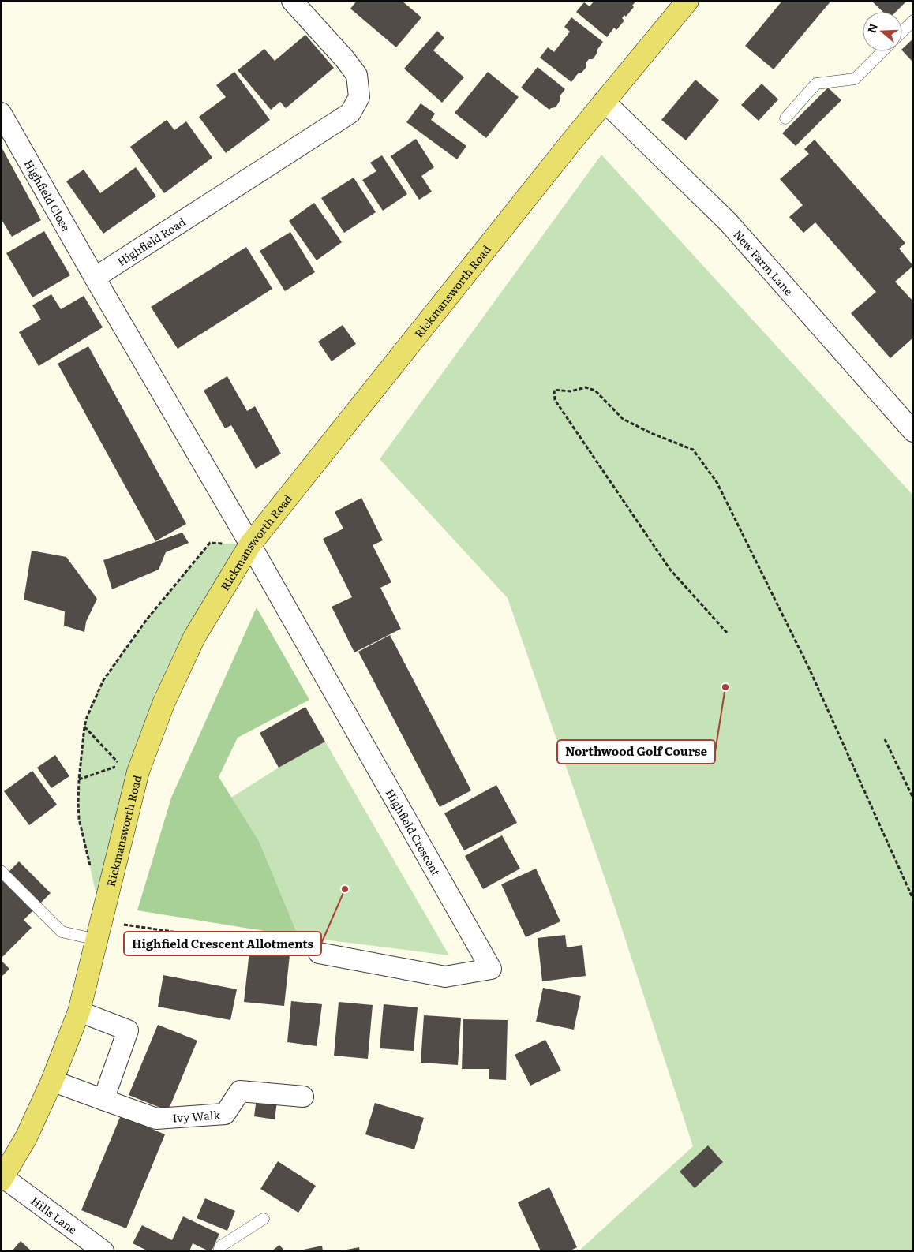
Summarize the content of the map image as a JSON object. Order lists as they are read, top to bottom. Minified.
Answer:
{"streets":{"main road":["Rickmansworth Road"],"street":["Highfield Close","Highfield Road","New Farm Lane","Highfield Crescent","Ivy Walk","Hills Lane"]},"crossings":[["Highfield Close","Highfield Road"],["New Farm Lane","Rickmansworth Road"],["Rickmansworth Road","Highfield Crescent"],["Rickmansworth Road","Ivy Walk"],["Rickmansworth Road","Hills Lane"]],"places":["Northwood Golf Course","Highfield Crescent Allotments"],"north":"left"}
